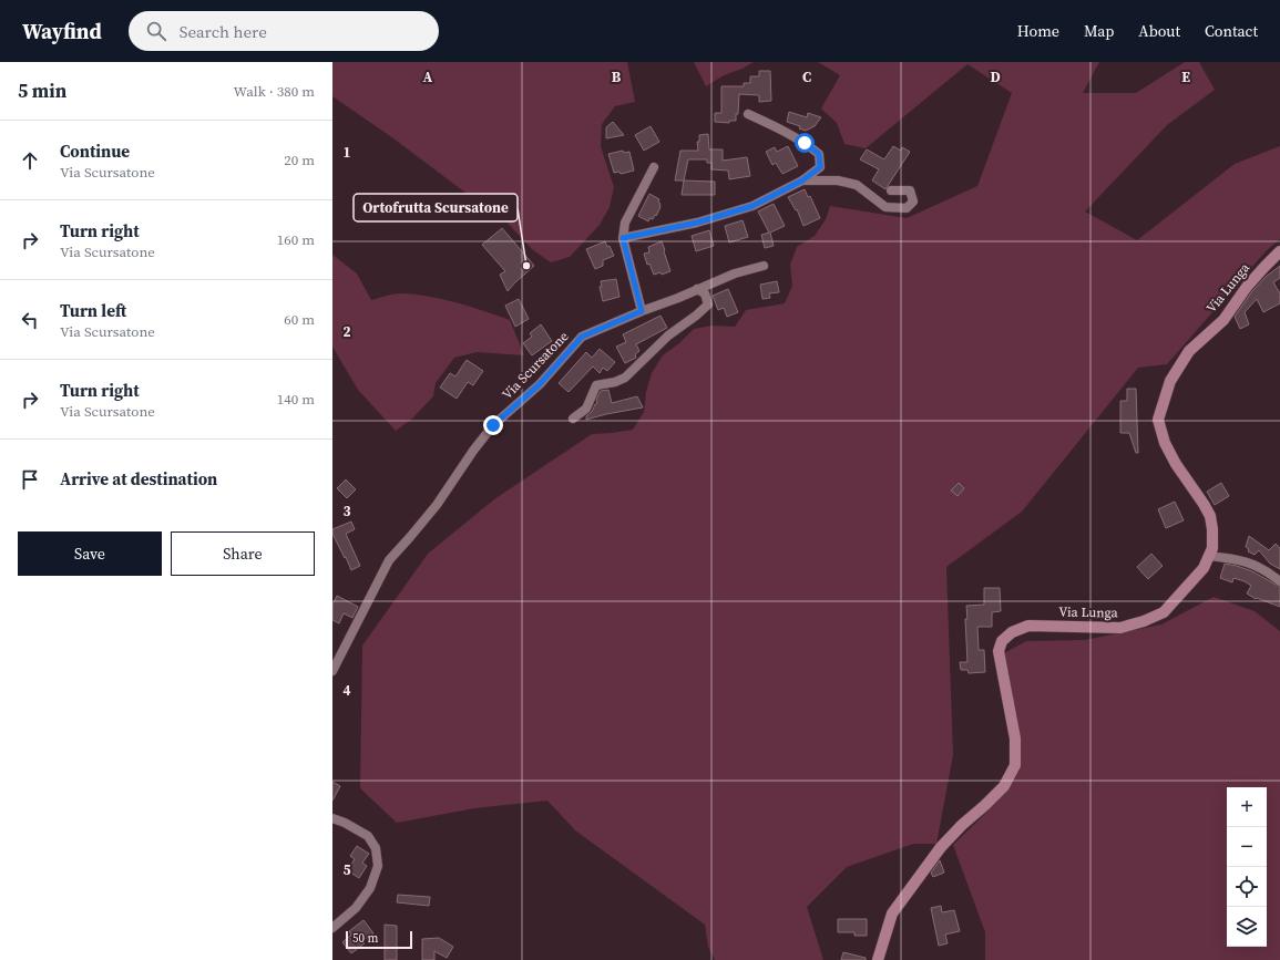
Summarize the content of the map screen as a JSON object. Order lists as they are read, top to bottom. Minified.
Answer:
{"streets":{"street":["Via Lunga","Via Scursatone"]},"places":["Ortofrutta Scursatone"],"scale_bar":"50 m","page":{"header":"Wayfind","search":"Search here","nav":["Home","Map","About","Contact"],"heading":["5 min","Walk · 380 m"],"list":[["Continue","Via Scursatone","20 m"],["Turn right","Via Scursatone","160 m"],["Turn left","Via Scursatone","60 m"],["Turn right","Via Scursatone","140 m"],"Arrive at destination"],"buttons":["Save","Share"],"map_buttons":["+","−"],"scale":"50 m"},"grid":{"columns":["A","B","C","D","E"],"rows":["1","2","3","4","5"]}}
